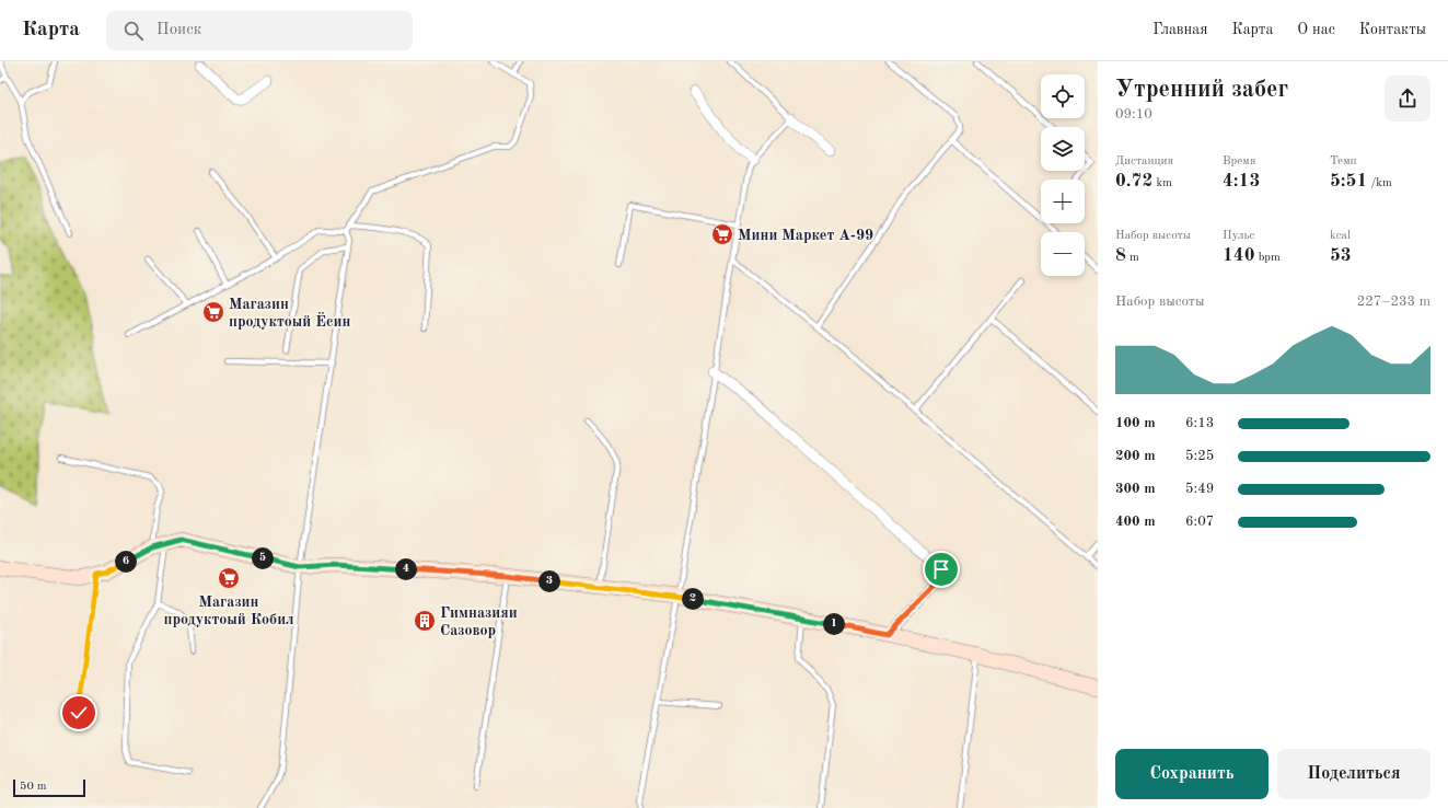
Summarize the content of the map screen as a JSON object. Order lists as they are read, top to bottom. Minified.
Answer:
{"places":{"supermarket":["Мини Маркет А-99","Магазин продуктоый Ёсин","Магазин продуктоый Кобил"],"building":["Гимназияи Сазовор"]},"scale_bar":"50 m","page":{"header":"Карта","search":"Поиск","nav":["Главная","Карта","О нас","Контакты"],"heading":["Утренний забег","09:10"],"map_buttons":["+","−"],"stats":[["Дистанция","0.72 km"],["Время","4:13"],["Темп","5:51 /km"],["Набор высоты","8 m"],["Пульс","140 bpm"],["kcal","53"]],"chart":["Набор высоты","227–233 m"],"list":[{"name":"100 m","note":"6:13"},{"name":"200 m","note":"5:25"},{"name":"300 m","note":"5:49"},{"name":"400 m","note":"6:07"}],"pins":["5","6","4","3","2","1"],"buttons":["Сохранить","Поделиться"],"scale":"50 m"}}
